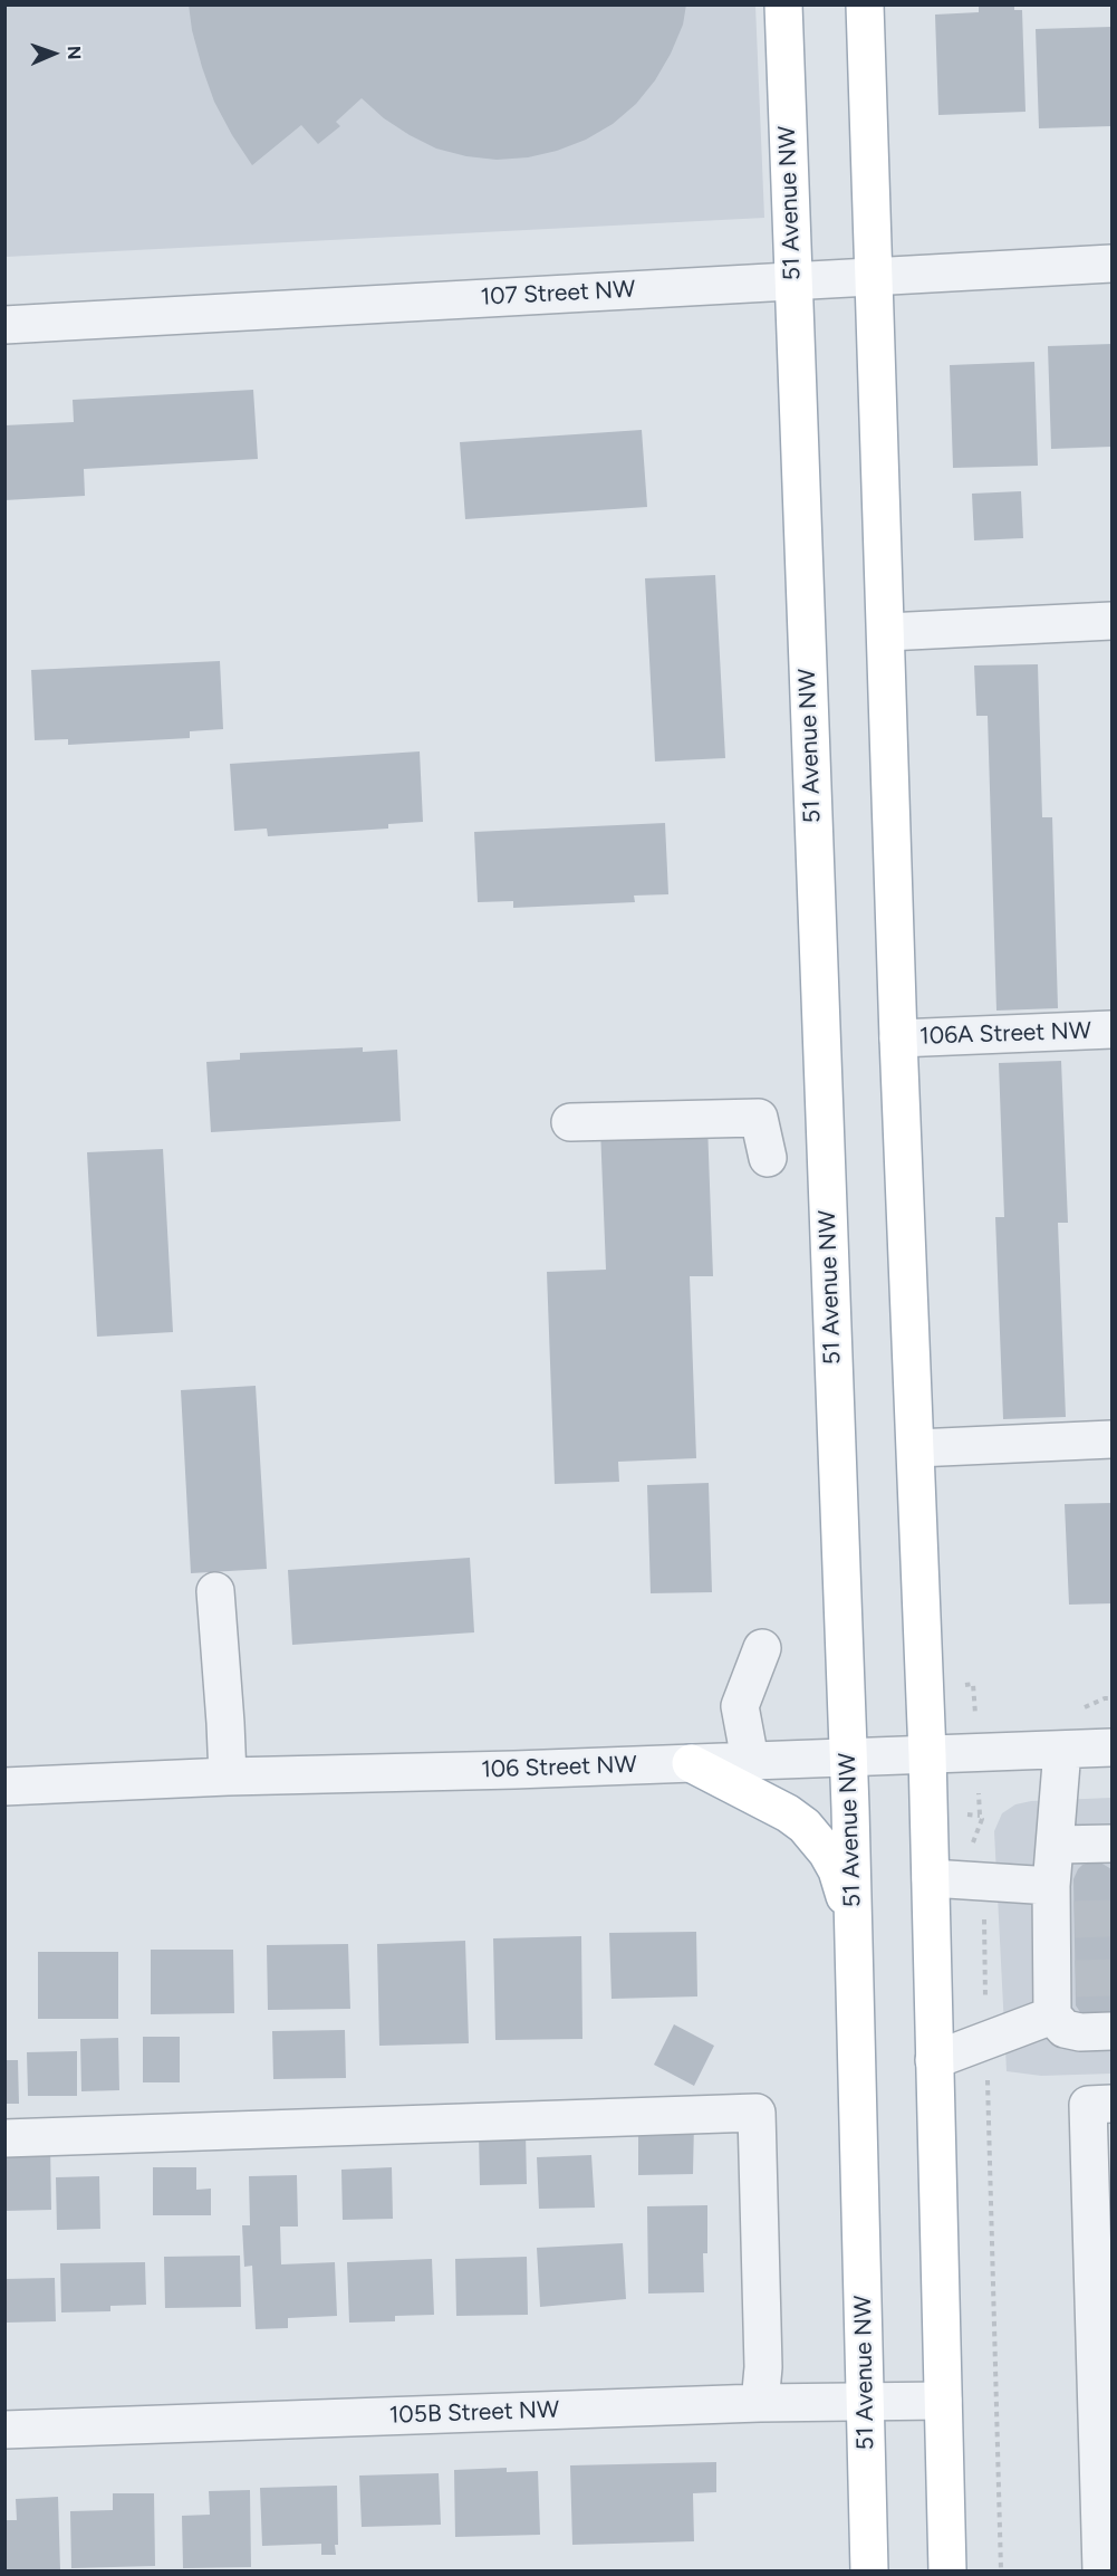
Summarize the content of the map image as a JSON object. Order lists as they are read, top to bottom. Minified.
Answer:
{"streets":{"main road":["51 Avenue NW"],"street":["107 Street NW","106A Street NW","106 Street NW","105B Street NW"]},"crossings":[["51 Avenue NW","107 Street NW"],["51 Avenue NW","106 Street NW"],["51 Avenue NW","105B Street NW"]],"north":"right"}
